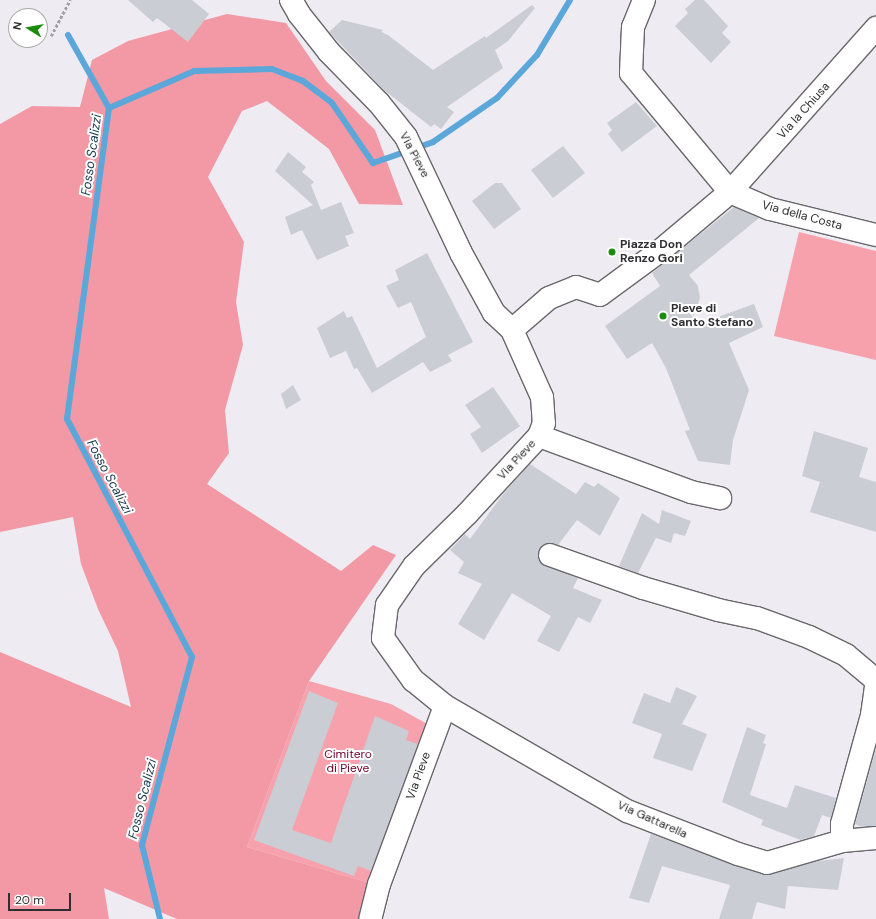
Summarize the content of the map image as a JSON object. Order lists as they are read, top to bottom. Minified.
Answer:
{"streets":{"street":["Via la Chiusa","Via Pieve","Via della Costa","Via Gattarella"]},"crossings":[["Via la Chiusa","Via Pieve"],["Via la Chiusa","Via della Costa"],["Via Pieve","Via Gattarella"]],"water":["Fosso Scalizzi"],"parks":["Cimitero di Pieve"],"places":["Piazza Don Renzo Gori","Pieve di Santo Stefano"],"scale_bar":"20 m","north":"left"}
